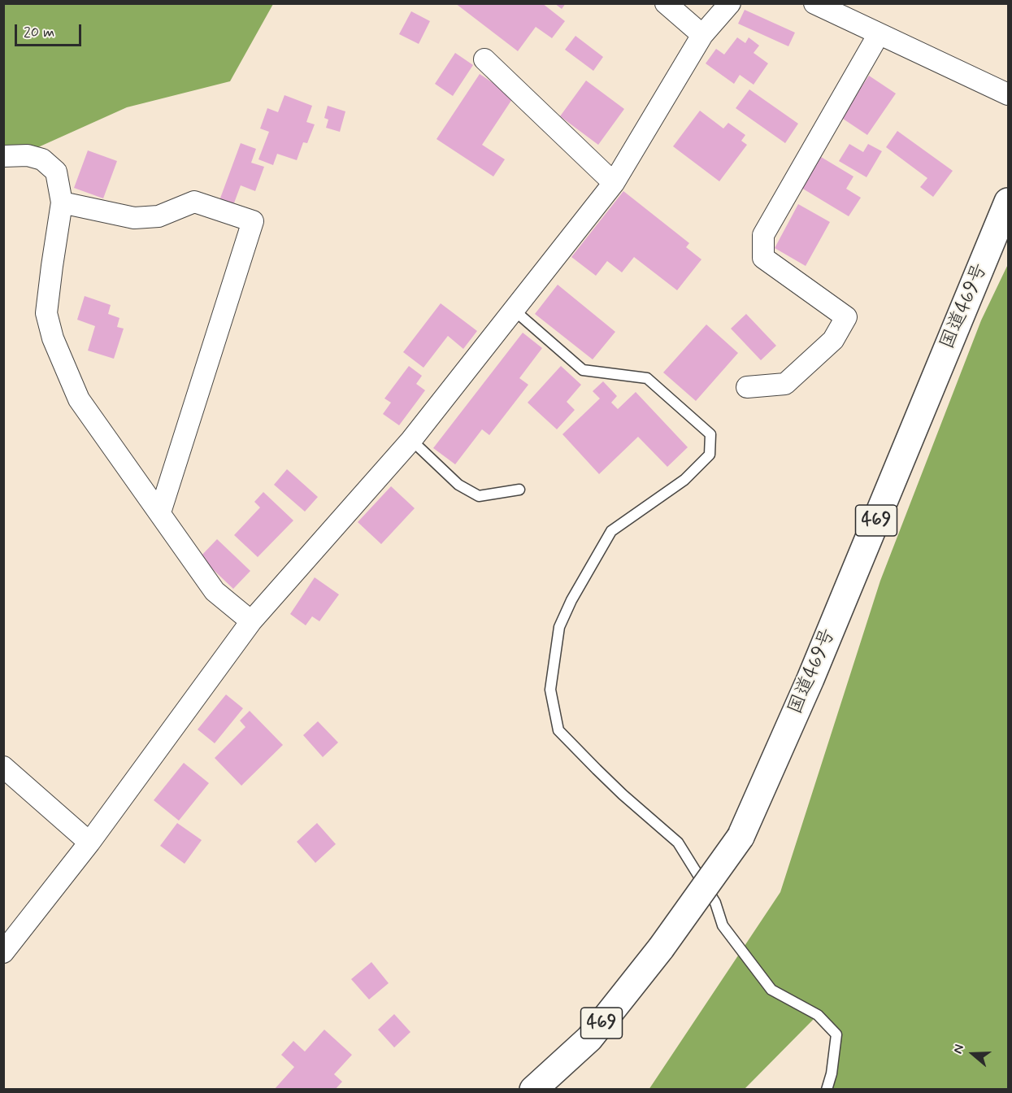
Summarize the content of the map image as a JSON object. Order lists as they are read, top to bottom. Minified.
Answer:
{"streets":{"highway":["国道469号","469"]},"scale_bar":"20 m","north":"left"}
